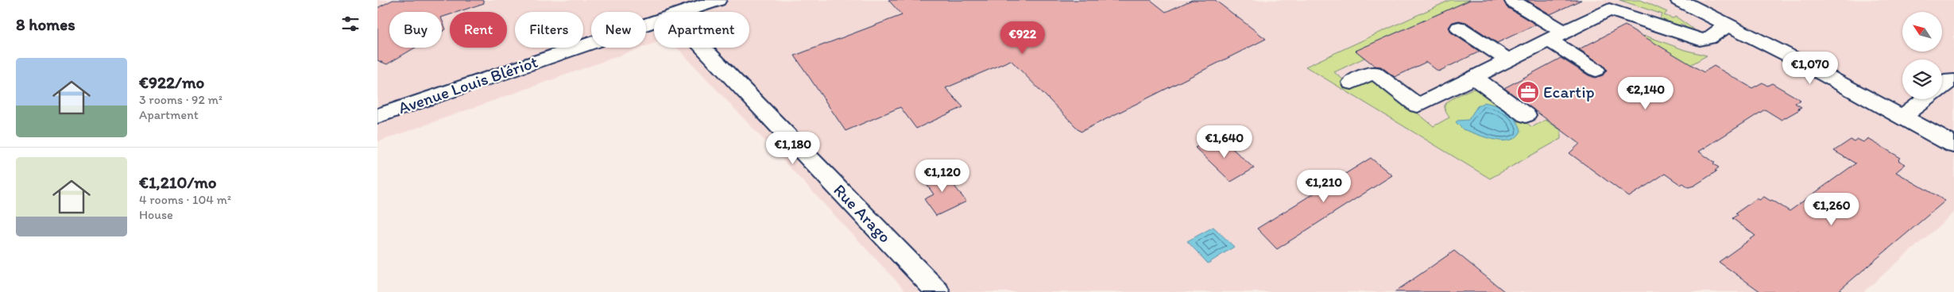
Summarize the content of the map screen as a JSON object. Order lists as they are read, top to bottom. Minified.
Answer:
{"streets":{"street":["Avenue Louis Blériot","Rue Arago"]},"places":{"office":["Ecartip"]},"north":"top left","page":{"heading":"8 homes","chip":["Buy","Rent","Filters","New","Apartment"],"price":["€922","€1,070","€2,140","€1,640","€1,180","€1,120","€1,210","€1,260"],"list":[{"name":"€922/mo","note":"3 rooms · 92 m² · Apartment"},{"name":"€1,210/mo","note":"4 rooms · 104 m² · House"}]}}
